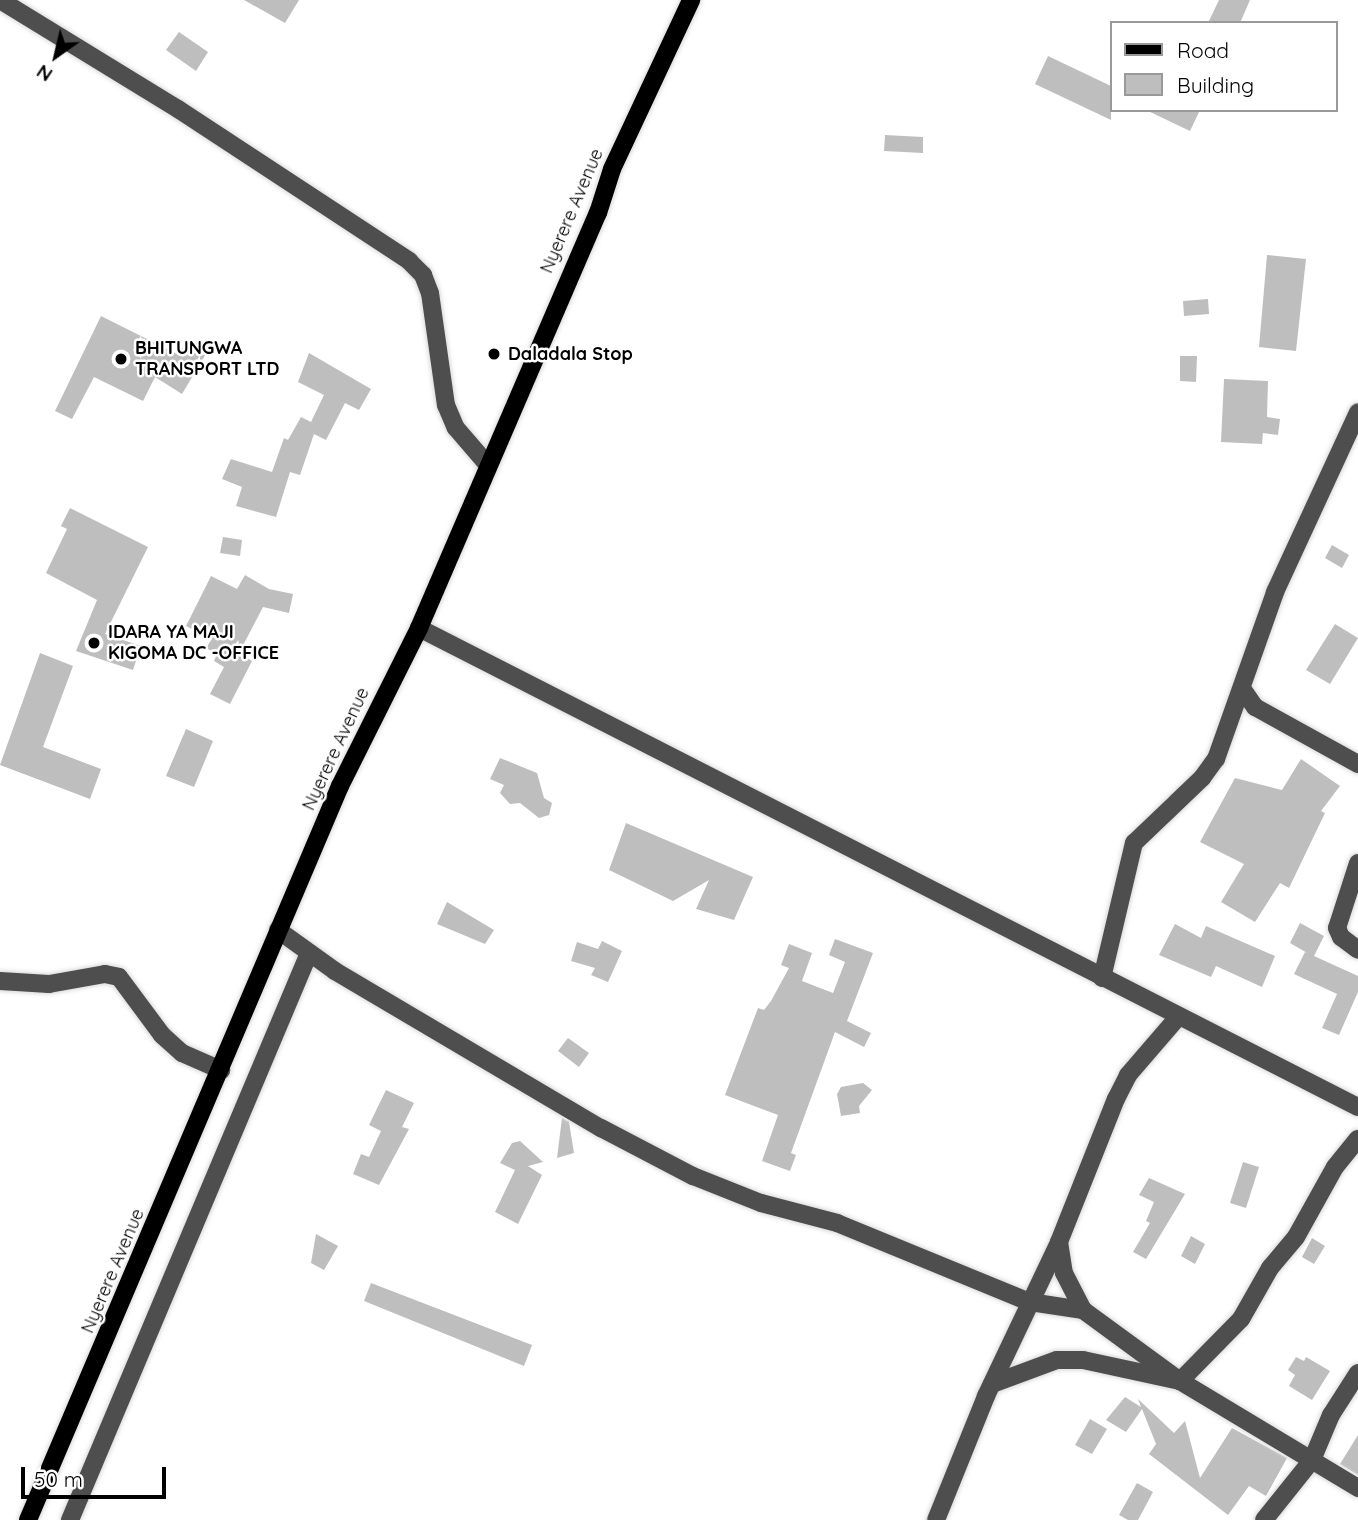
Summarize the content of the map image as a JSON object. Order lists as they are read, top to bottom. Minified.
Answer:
{"streets":{"main road":["Nyerere Avenue"]},"places":["Daladala Stop","BHITUNGWA TRANSPORT LTD","IDARA YA MAJI KIGOMA DC -OFFICE"],"legend":["Road","Building"],"scale_bar":"50 m","north":"bottom left"}
